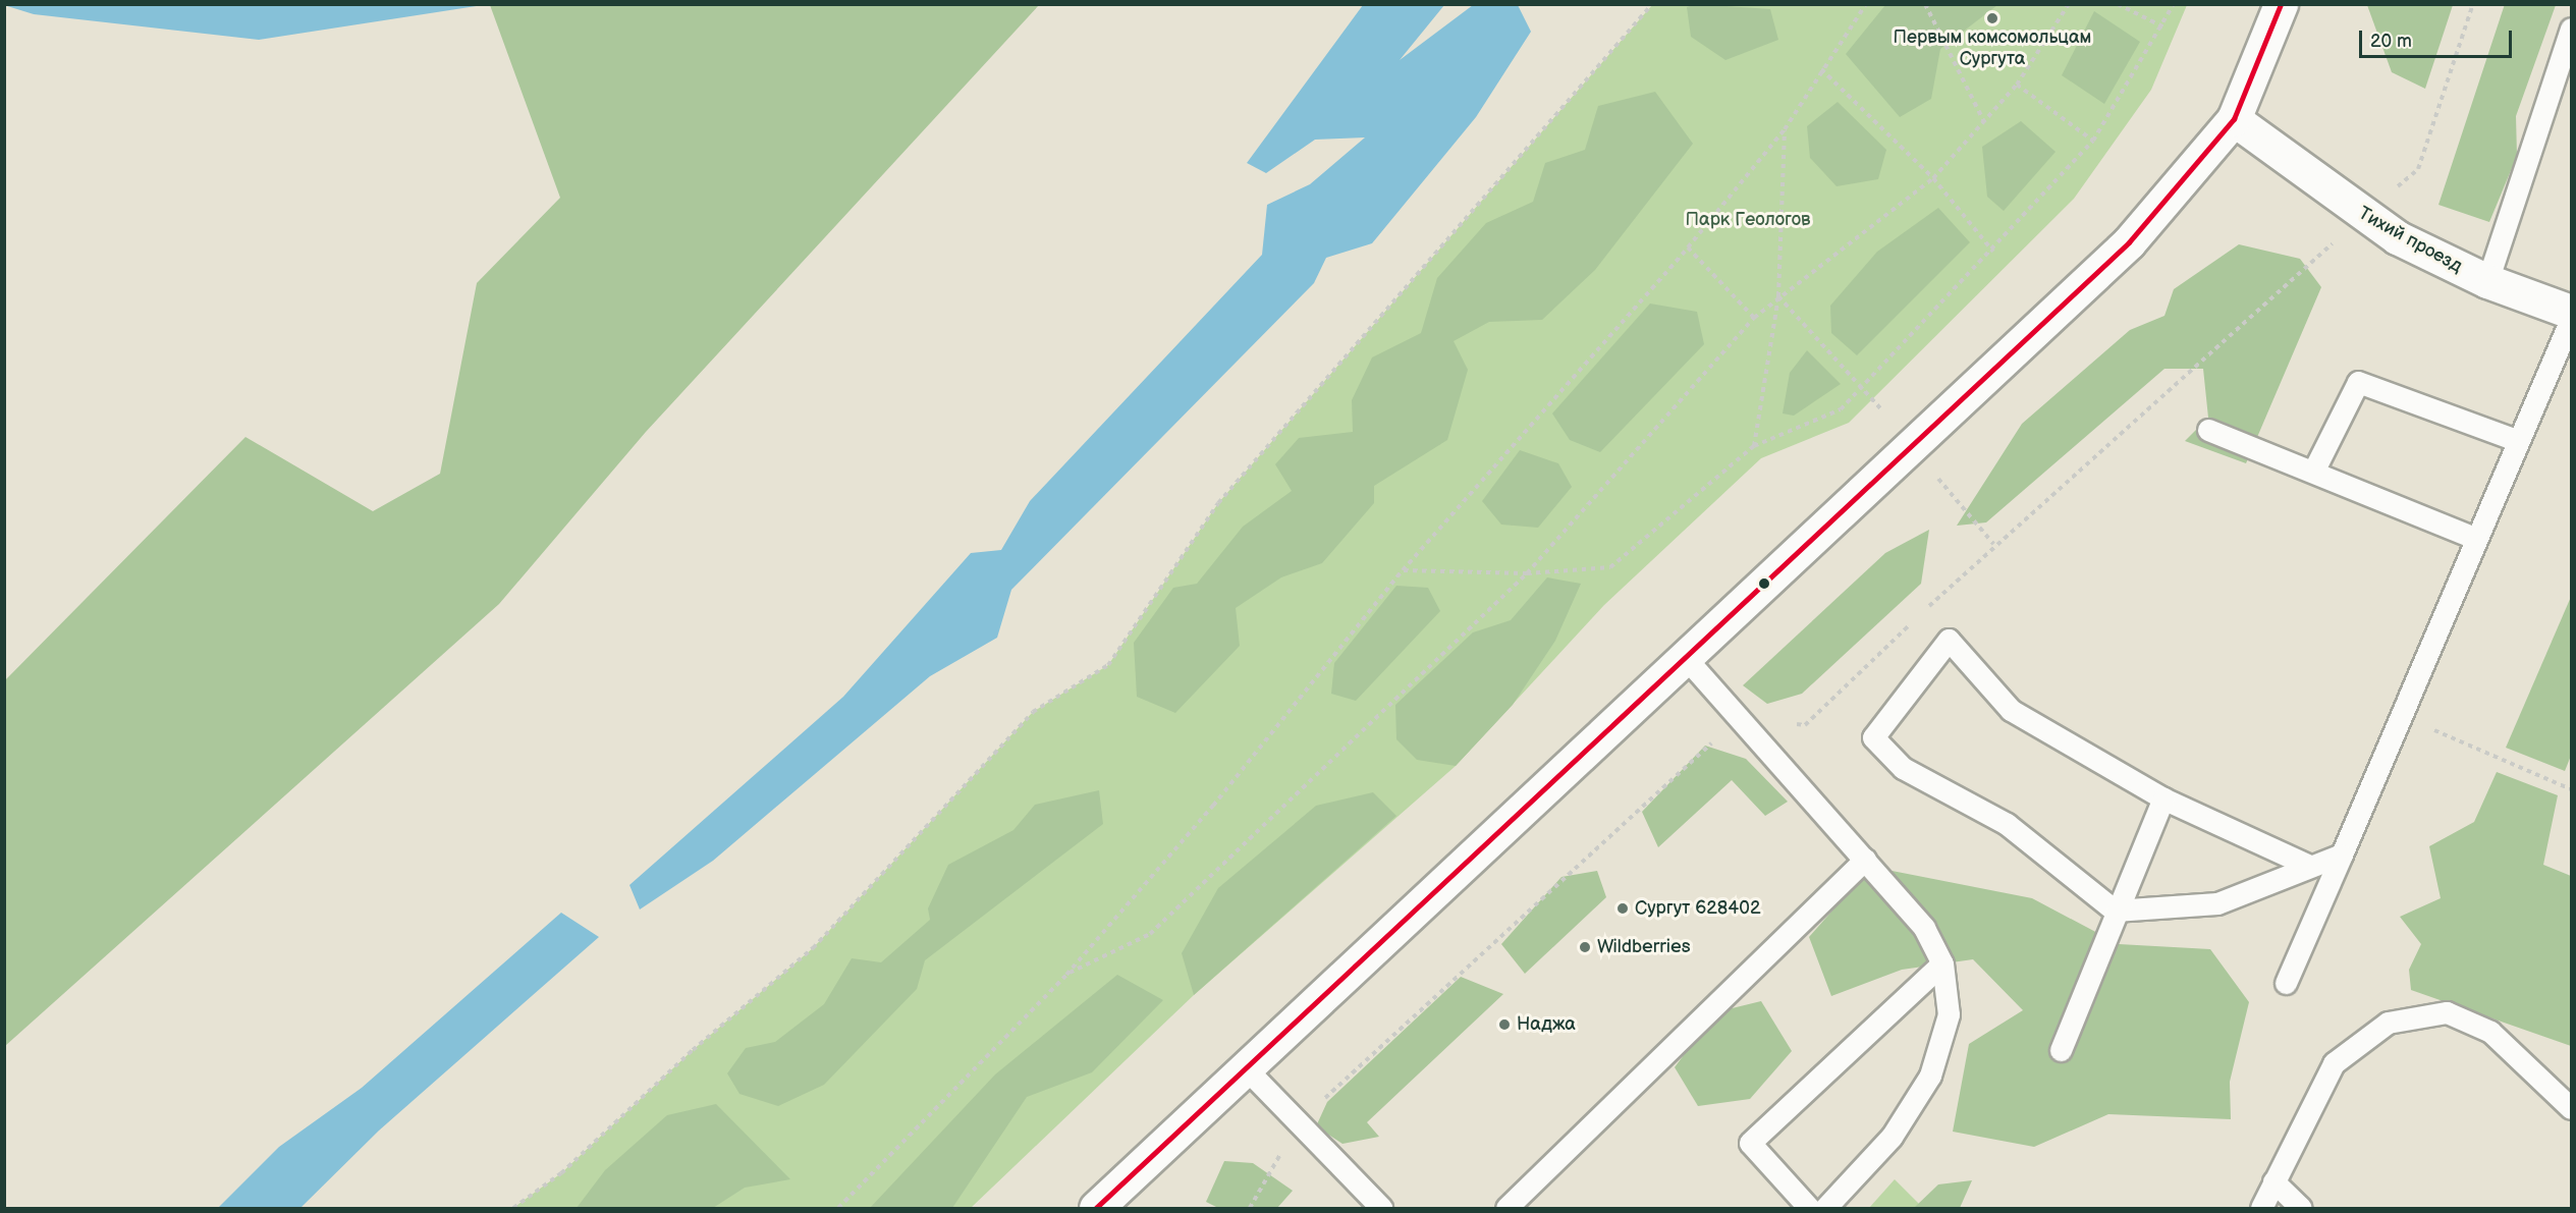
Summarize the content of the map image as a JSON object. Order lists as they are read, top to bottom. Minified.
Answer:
{"streets":{"main road":["Тихий проезд"]},"parks":["Парк Геологов"],"places":["Первым комсомольцам Сургута","Сургут 628402","Wildberries","Наджа"],"scale_bar":"20 m"}
